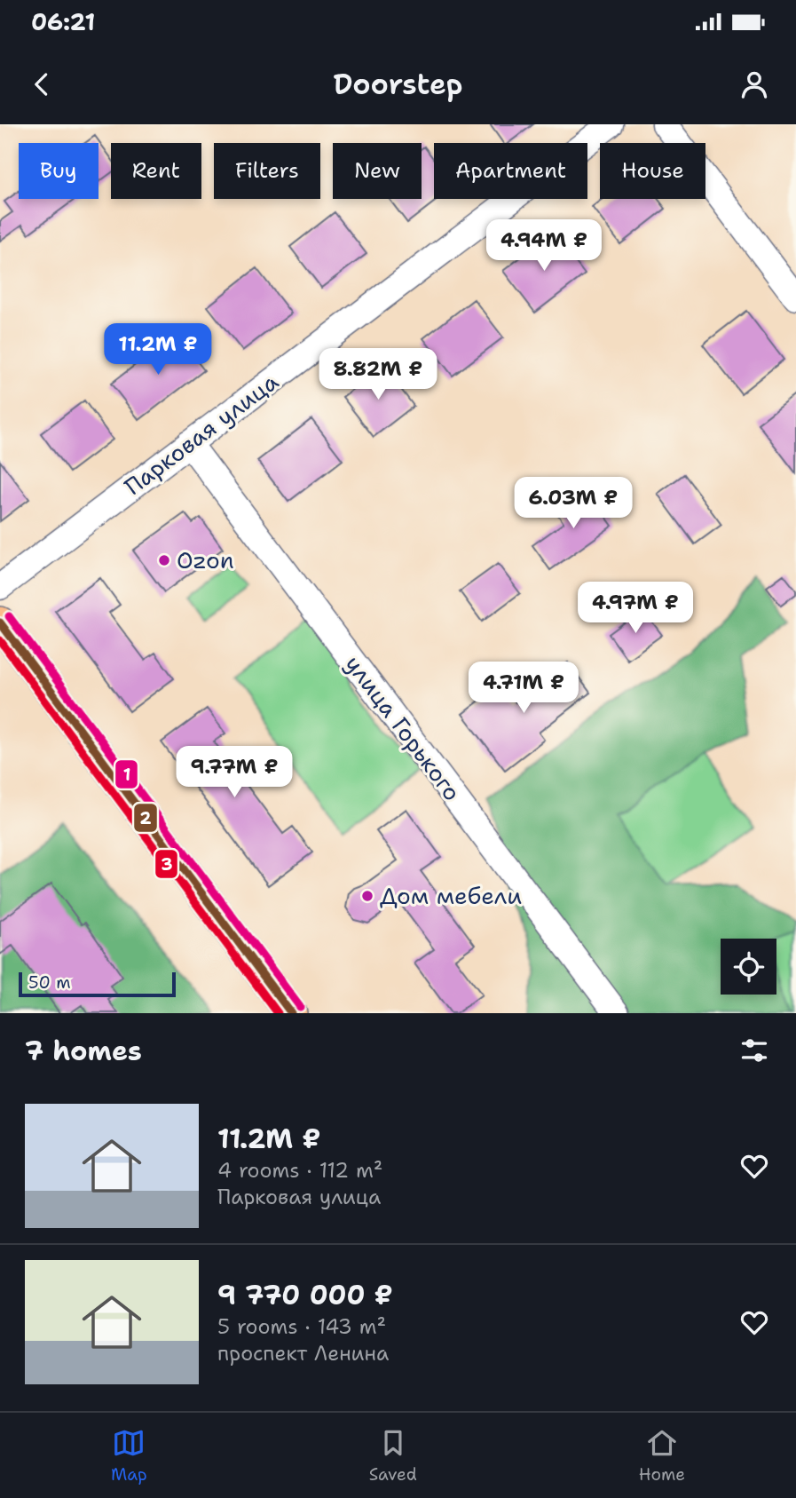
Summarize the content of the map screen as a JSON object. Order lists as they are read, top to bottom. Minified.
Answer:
{"streets":{"street":["Парковая улица","улица Горького"]},"crossings":[["Парковая улица","улица Горького"]],"places":["Ozon","Дом мебели"],"lines":["transit line 1","transit line 2","transit line 3"],"scale_bar":"50 m","page":{"status":"06:21","header":"Doorstep","chip":["Buy","Rent","Filters","New","Apartment","House"],"price":["4.94M ₽","11.2M ₽","8.82M ₽","6.03M ₽","4.97M ₽","4.71M ₽","9.77M ₽"],"scale":"50 m","heading":"7 homes","list":[{"name":"11.2M ₽","note":"4 rooms · 112 m² · Парковая улица"},{"name":"9 770 000 ₽","note":"5 rooms · 143 m² · проспект Ленина"}],"tabs":["Map","Saved","Home"]}}
